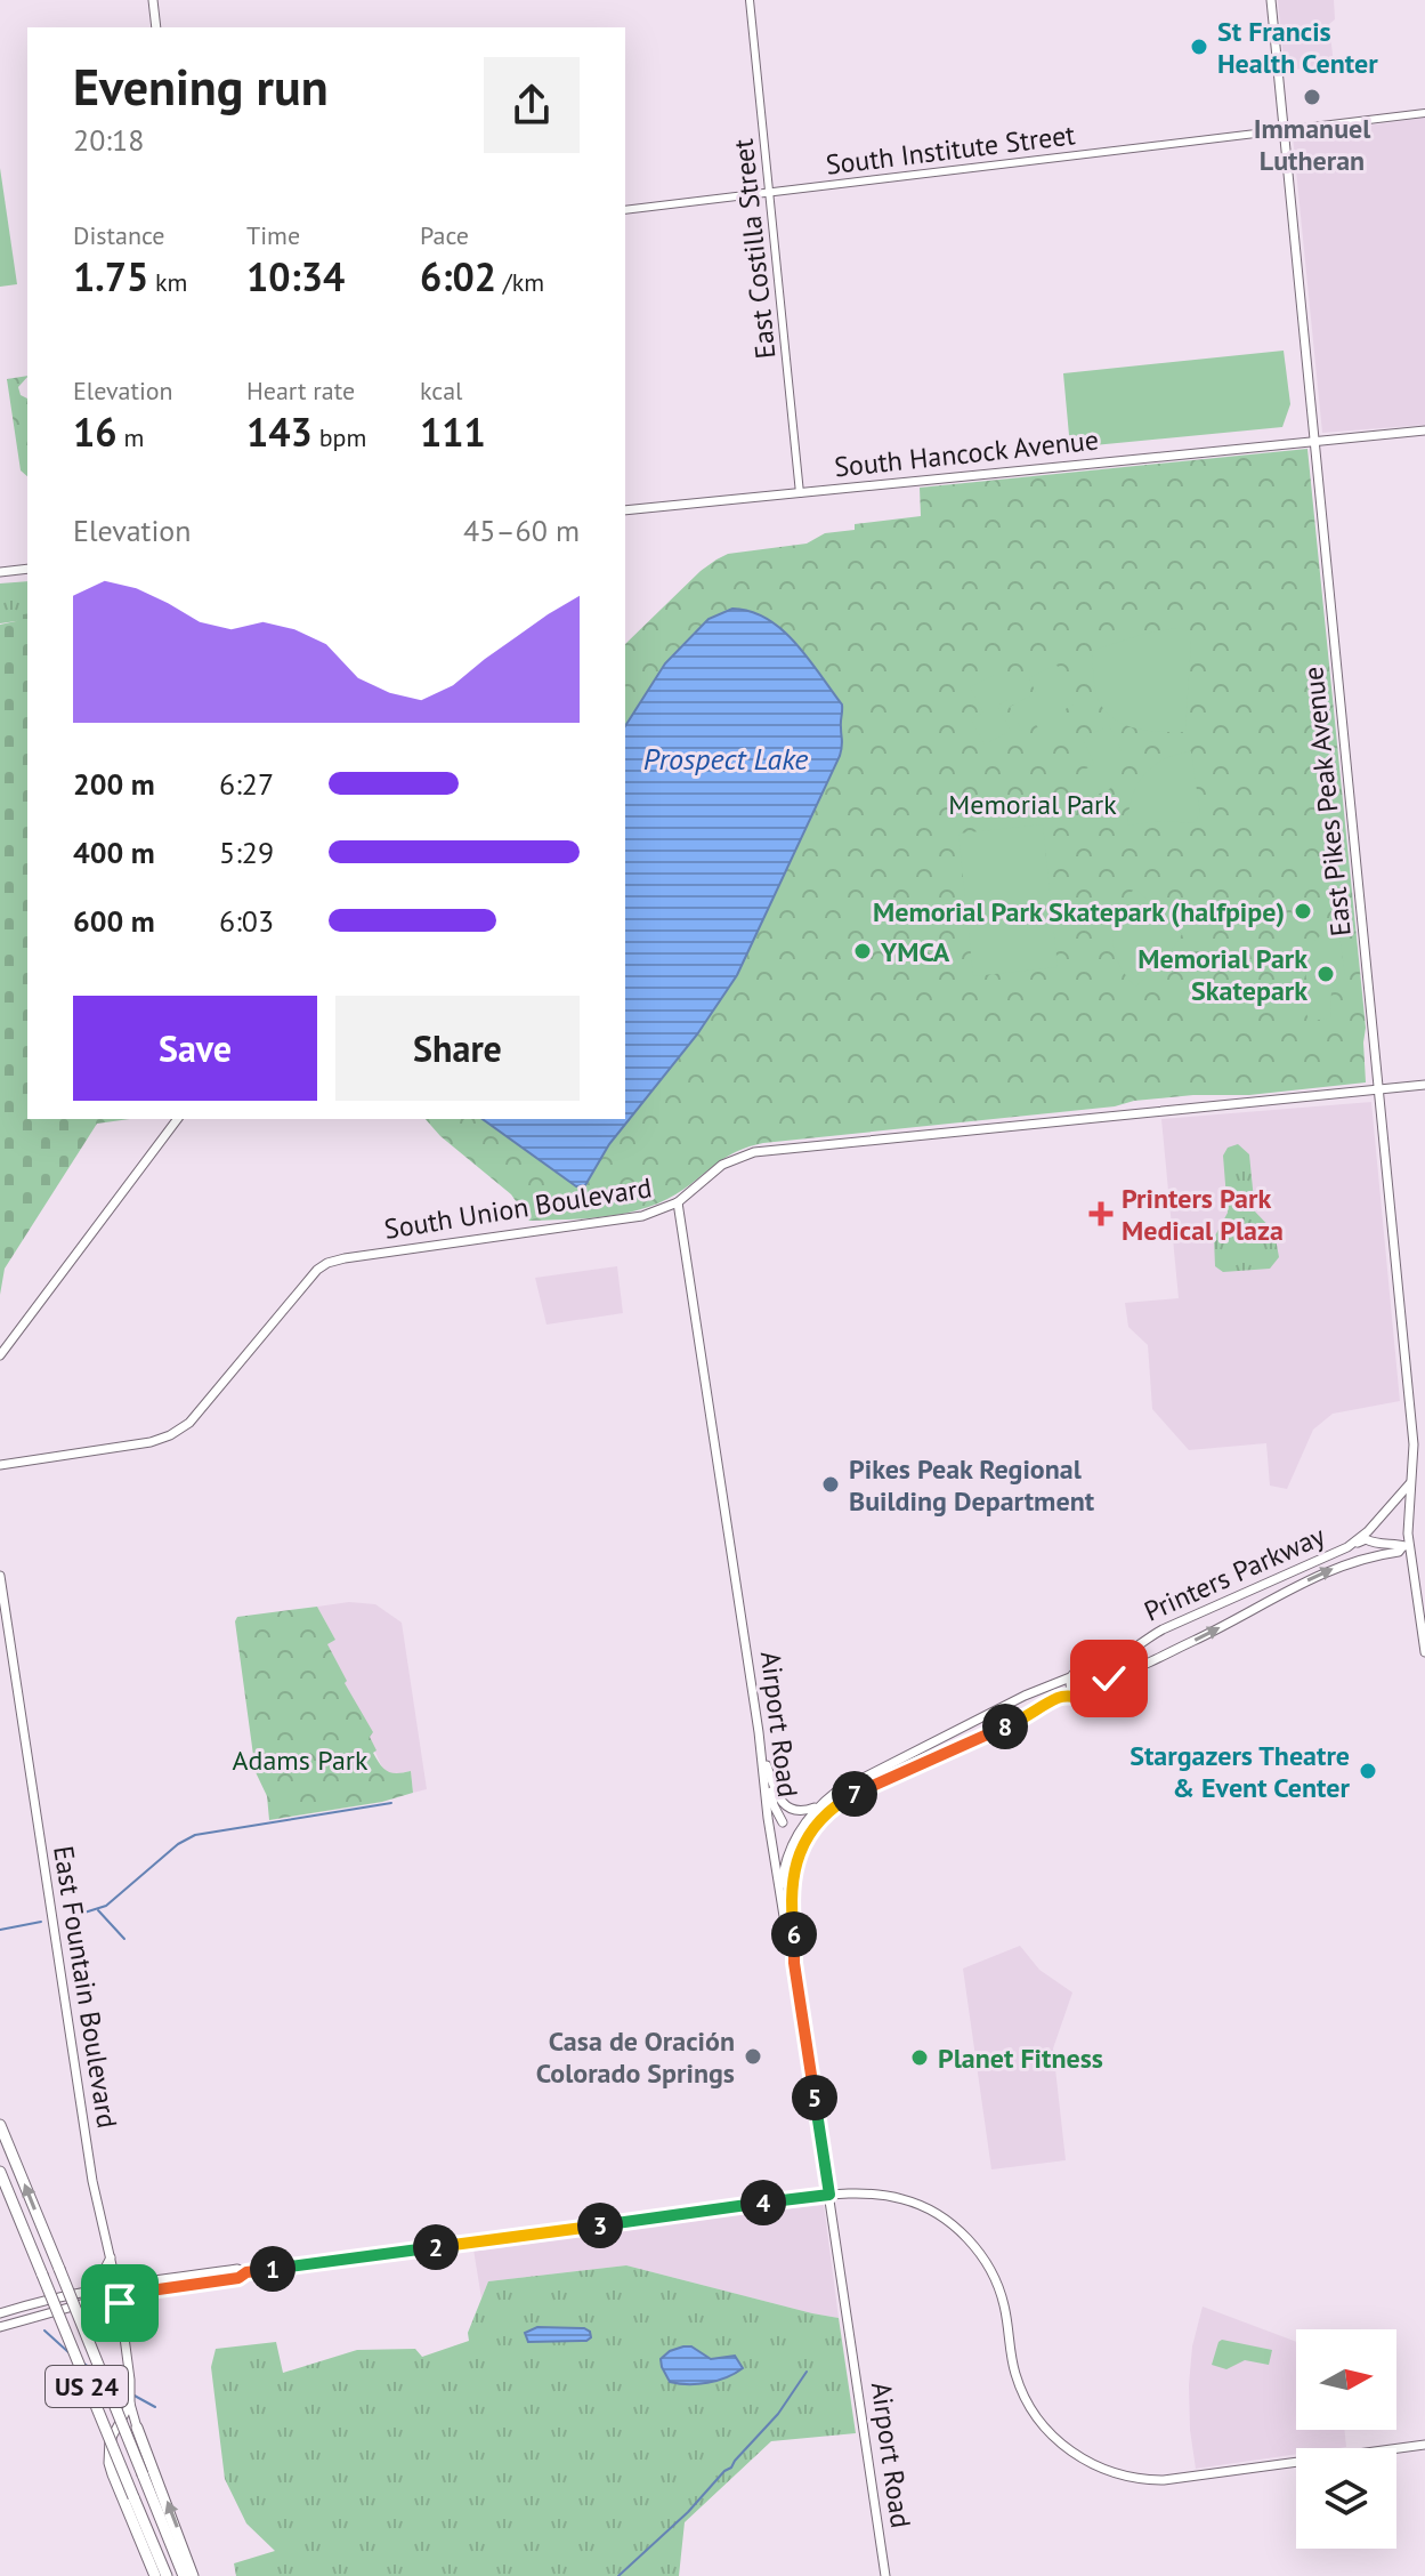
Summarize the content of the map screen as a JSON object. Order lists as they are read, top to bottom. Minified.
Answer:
{"streets":{"highway":["US 24"],"main road":["South Hancock Avenue","East Pikes Peak Avenue","South Union Boulevard","Printers Parkway","Airport Road","East Fountain Boulevard"],"street":["South Institute Street","East Costilla Street"]},"crossings":[["South Institute Street","East Costilla Street"],["South Institute Street","East Pikes Peak Avenue"],["East Costilla Street","South Hancock Avenue"],["South Hancock Avenue","East Pikes Peak Avenue"],["East Pikes Peak Avenue","South Union Boulevard"],["East Pikes Peak Avenue","Printers Parkway"],["South Union Boulevard","Airport Road"]],"water":["Prospect Lake"],"parks":["Memorial Park","Adams Park"],"places":{"other":["St Francis Health Center","Immanuel Lutheran","Memorial Park Skatepark (halfpipe)","YMCA","Memorial Park Skatepark","Pikes Peak Regional Building Department","Stargazers Theatre & Event Center","Casa de Oración Colorado Springs","Planet Fitness"],"health":["Printers Park Medical Plaza"]},"north":"right","page":{"heading":["Evening run","20:18"],"stats":[["Distance","1.75 km"],["Time","10:34"],["Pace","6:02 /km"],["Elevation","16 m"],["Heart rate","143 bpm"],["kcal","111"]],"chart":["Elevation","45–60 m"],"list":[{"name":"200 m","note":"6:27"},{"name":"400 m","note":"5:29"},{"name":"600 m","note":"6:03"}],"buttons":["Save","Share"],"pins":["8","7","6","5","4","3","2","1"]}}
